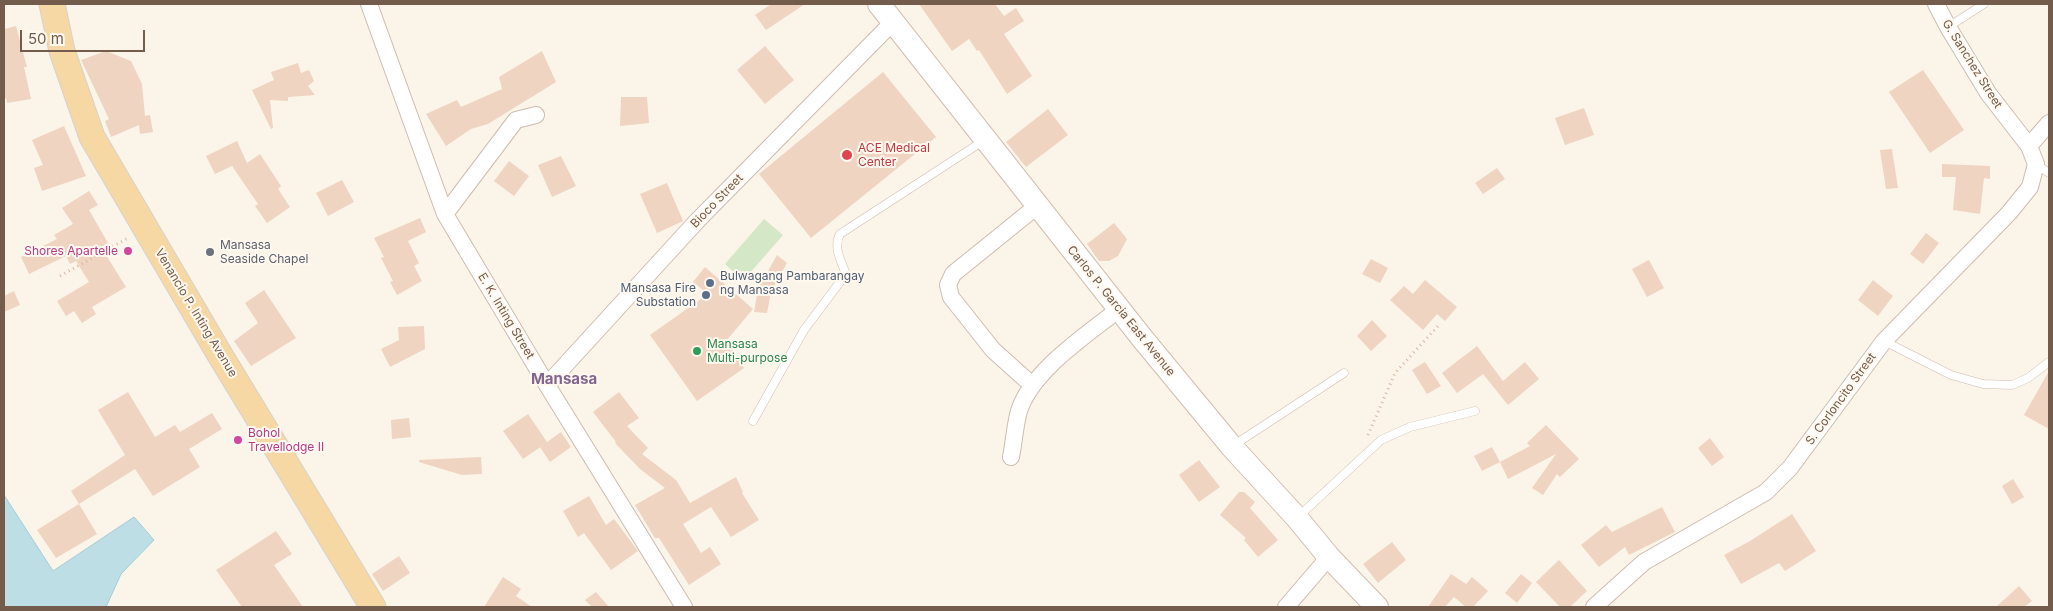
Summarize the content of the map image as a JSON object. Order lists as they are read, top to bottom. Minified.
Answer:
{"streets":{"main road":["Carlos P. Garcia East Avenue","Venancio P. Inting Avenue"],"street":["G. Sanchez Street","Bioco Street","E. K. Inting Street","S. Corloncito Street"]},"crossings":[["G. Sanchez Street","S. Corloncito Street"],["Bioco Street","Carlos P. Garcia East Avenue"],["Bioco Street","E. K. Inting Street"]],"districts":["Mansasa"],"places":["ACE Medical Center","Shores Apartelle","Mansasa Seaside Chapel","Bulwagang Pambarangay ng Mansasa","Mansasa Fire Substation","Mansasa Multi-purpose","Bohol Travellodge II"],"scale_bar":"50 m"}
